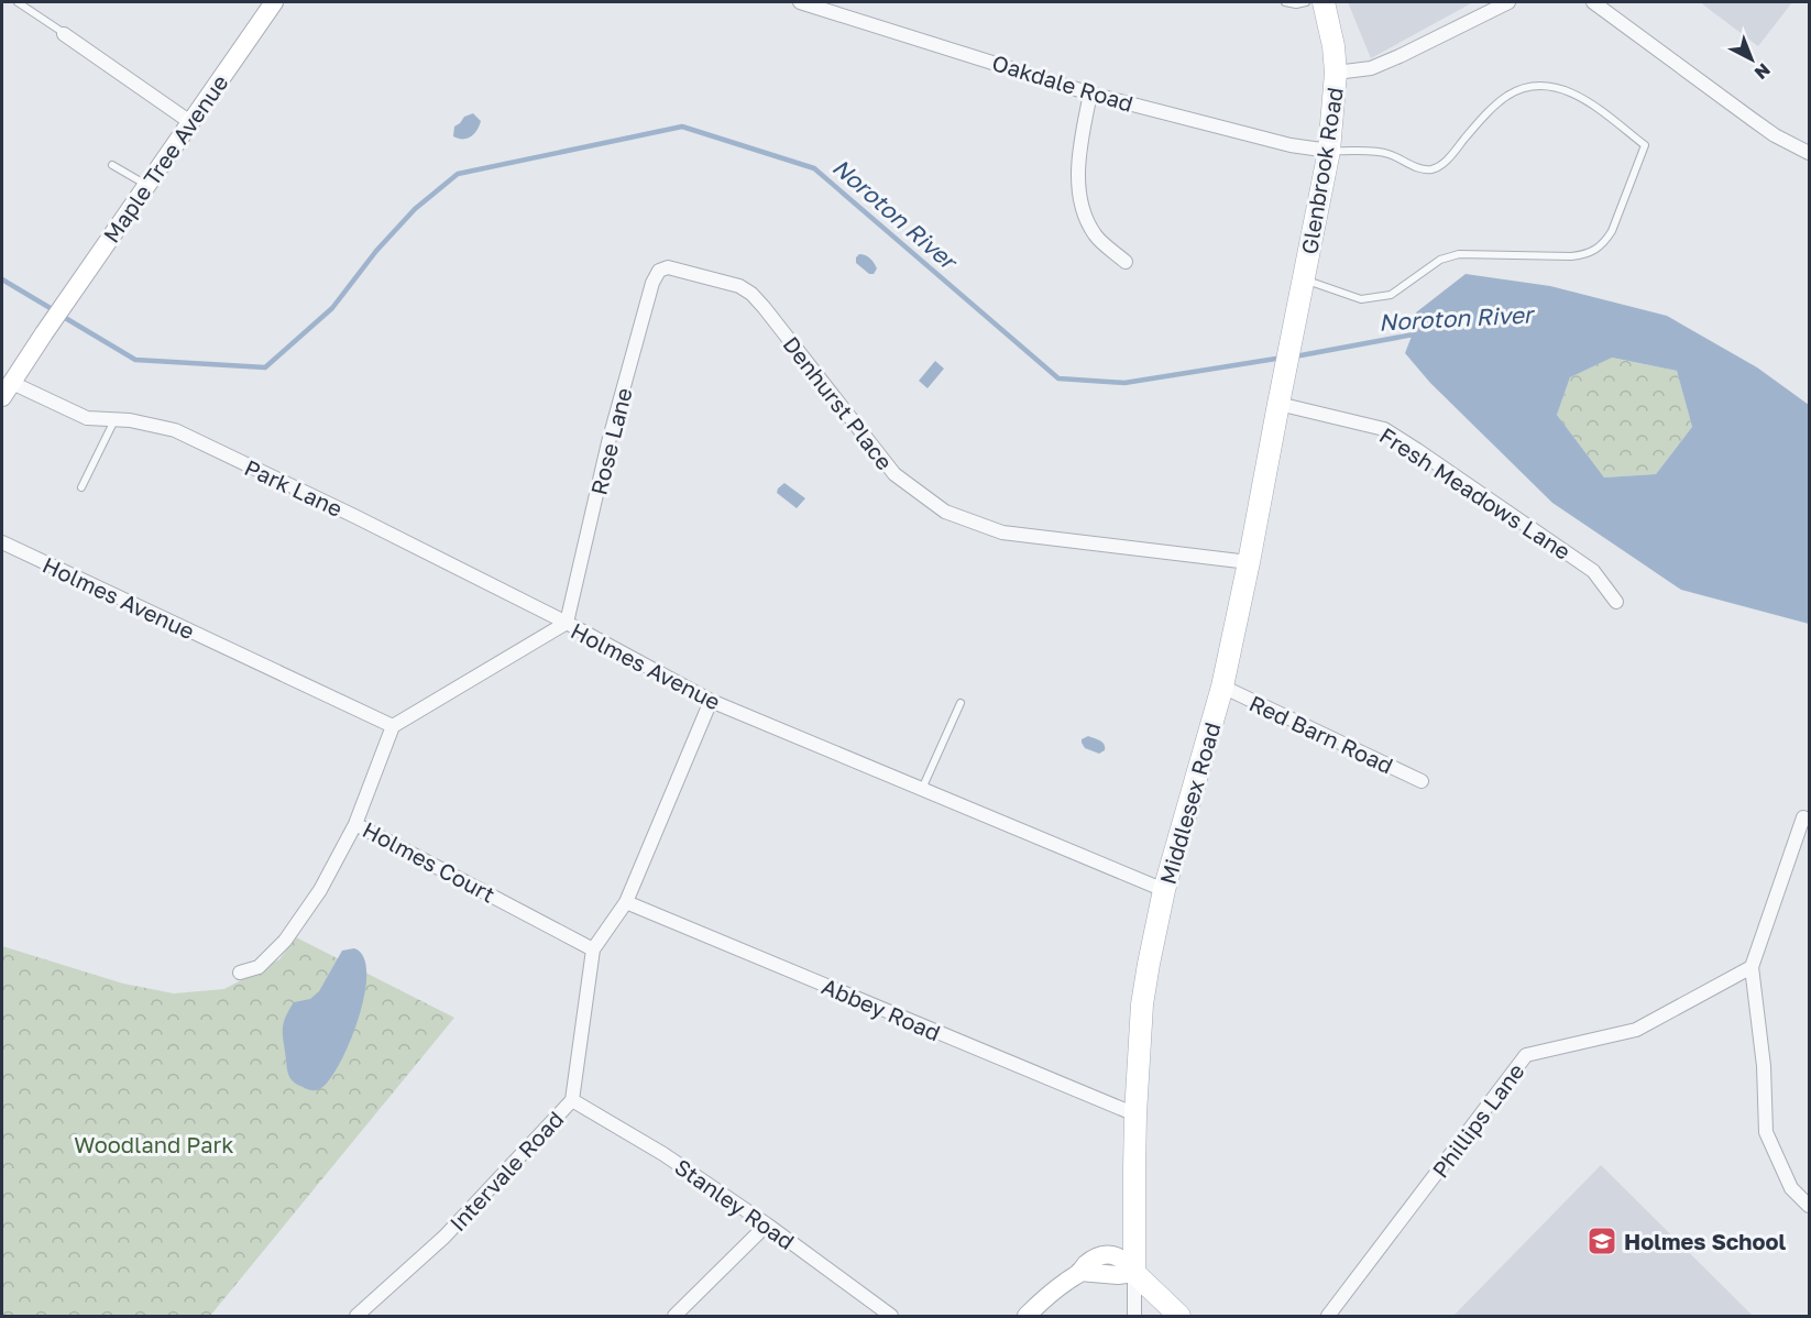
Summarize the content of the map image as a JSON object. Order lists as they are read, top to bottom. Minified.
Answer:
{"streets":{"main road":["Maple Tree Avenue","Glenbrook Road","Middlesex Road"],"street":["Oakdale Road","Denhurst Place","Rose Lane","Park Lane","Fresh Meadows Lane","Holmes Avenue","Red Barn Road","Holmes Court","Abbey Road","Phillips Lane","Intervale Road","Stanley Road"]},"crossings":[["Oakdale Road","Glenbrook Road"],["Maple Tree Avenue","Park Lane"],["Glenbrook Road","Middlesex Road"],["Denhurst Place","Rose Lane"],["Denhurst Place","Middlesex Road"],["Rose Lane","Park Lane"],["Rose Lane","Holmes Avenue"],["Park Lane","Holmes Avenue"],["Fresh Meadows Lane","Middlesex Road"],["Holmes Avenue","Middlesex Road"],["Holmes Avenue","Holmes Court"],["Holmes Avenue","Intervale Road"],["Red Barn Road","Middlesex Road"],["Middlesex Road","Abbey Road"],["Holmes Court","Intervale Road"],["Abbey Road","Intervale Road"],["Intervale Road","Stanley Road"]],"water":["Noroton River"],"parks":["Woodland Park"],"places":{"school or university":["Holmes School"]},"north":"bottom right"}
